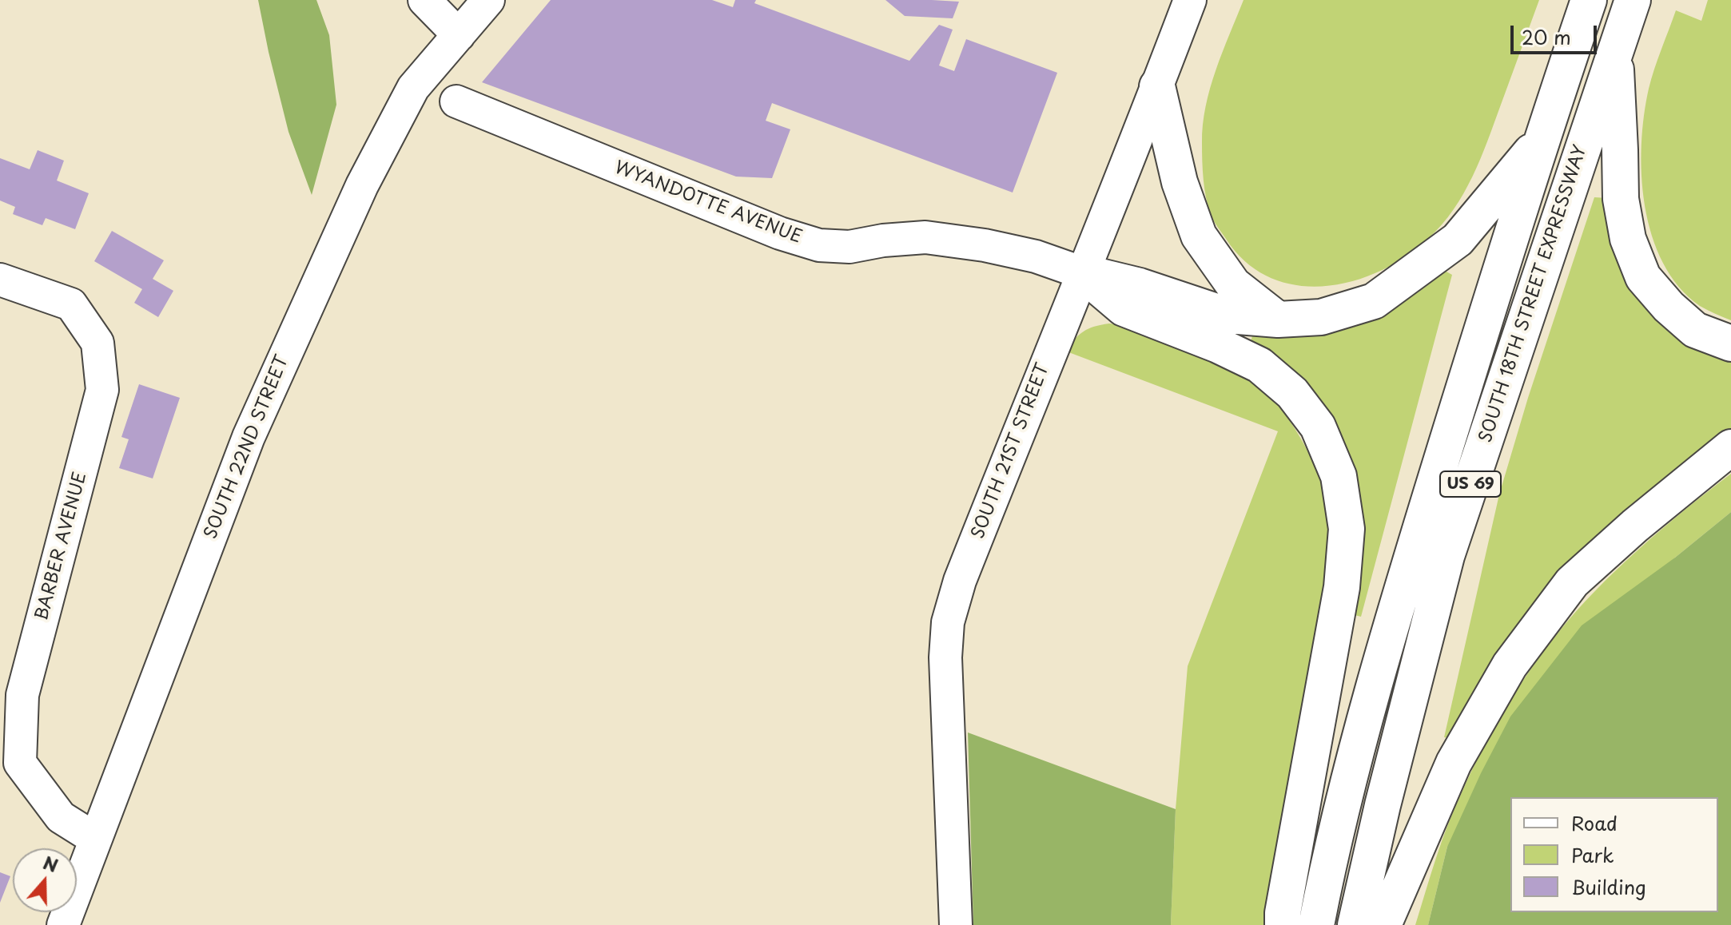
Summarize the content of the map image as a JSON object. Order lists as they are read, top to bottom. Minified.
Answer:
{"streets":{"highway":["SOUTH 18TH STREET EXPRESSWAY","US 69"],"street":["WYANDOTTE AVENUE","SOUTH 22ND STREET","SOUTH 21ST STREET","BARBER AVENUE"]},"crossings":[["WYANDOTTE AVENUE","SOUTH 21ST STREET"],["SOUTH 22ND STREET","BARBER AVENUE"]],"legend":["Road","Park","Building"],"scale_bar":"20 m","north":"top"}
